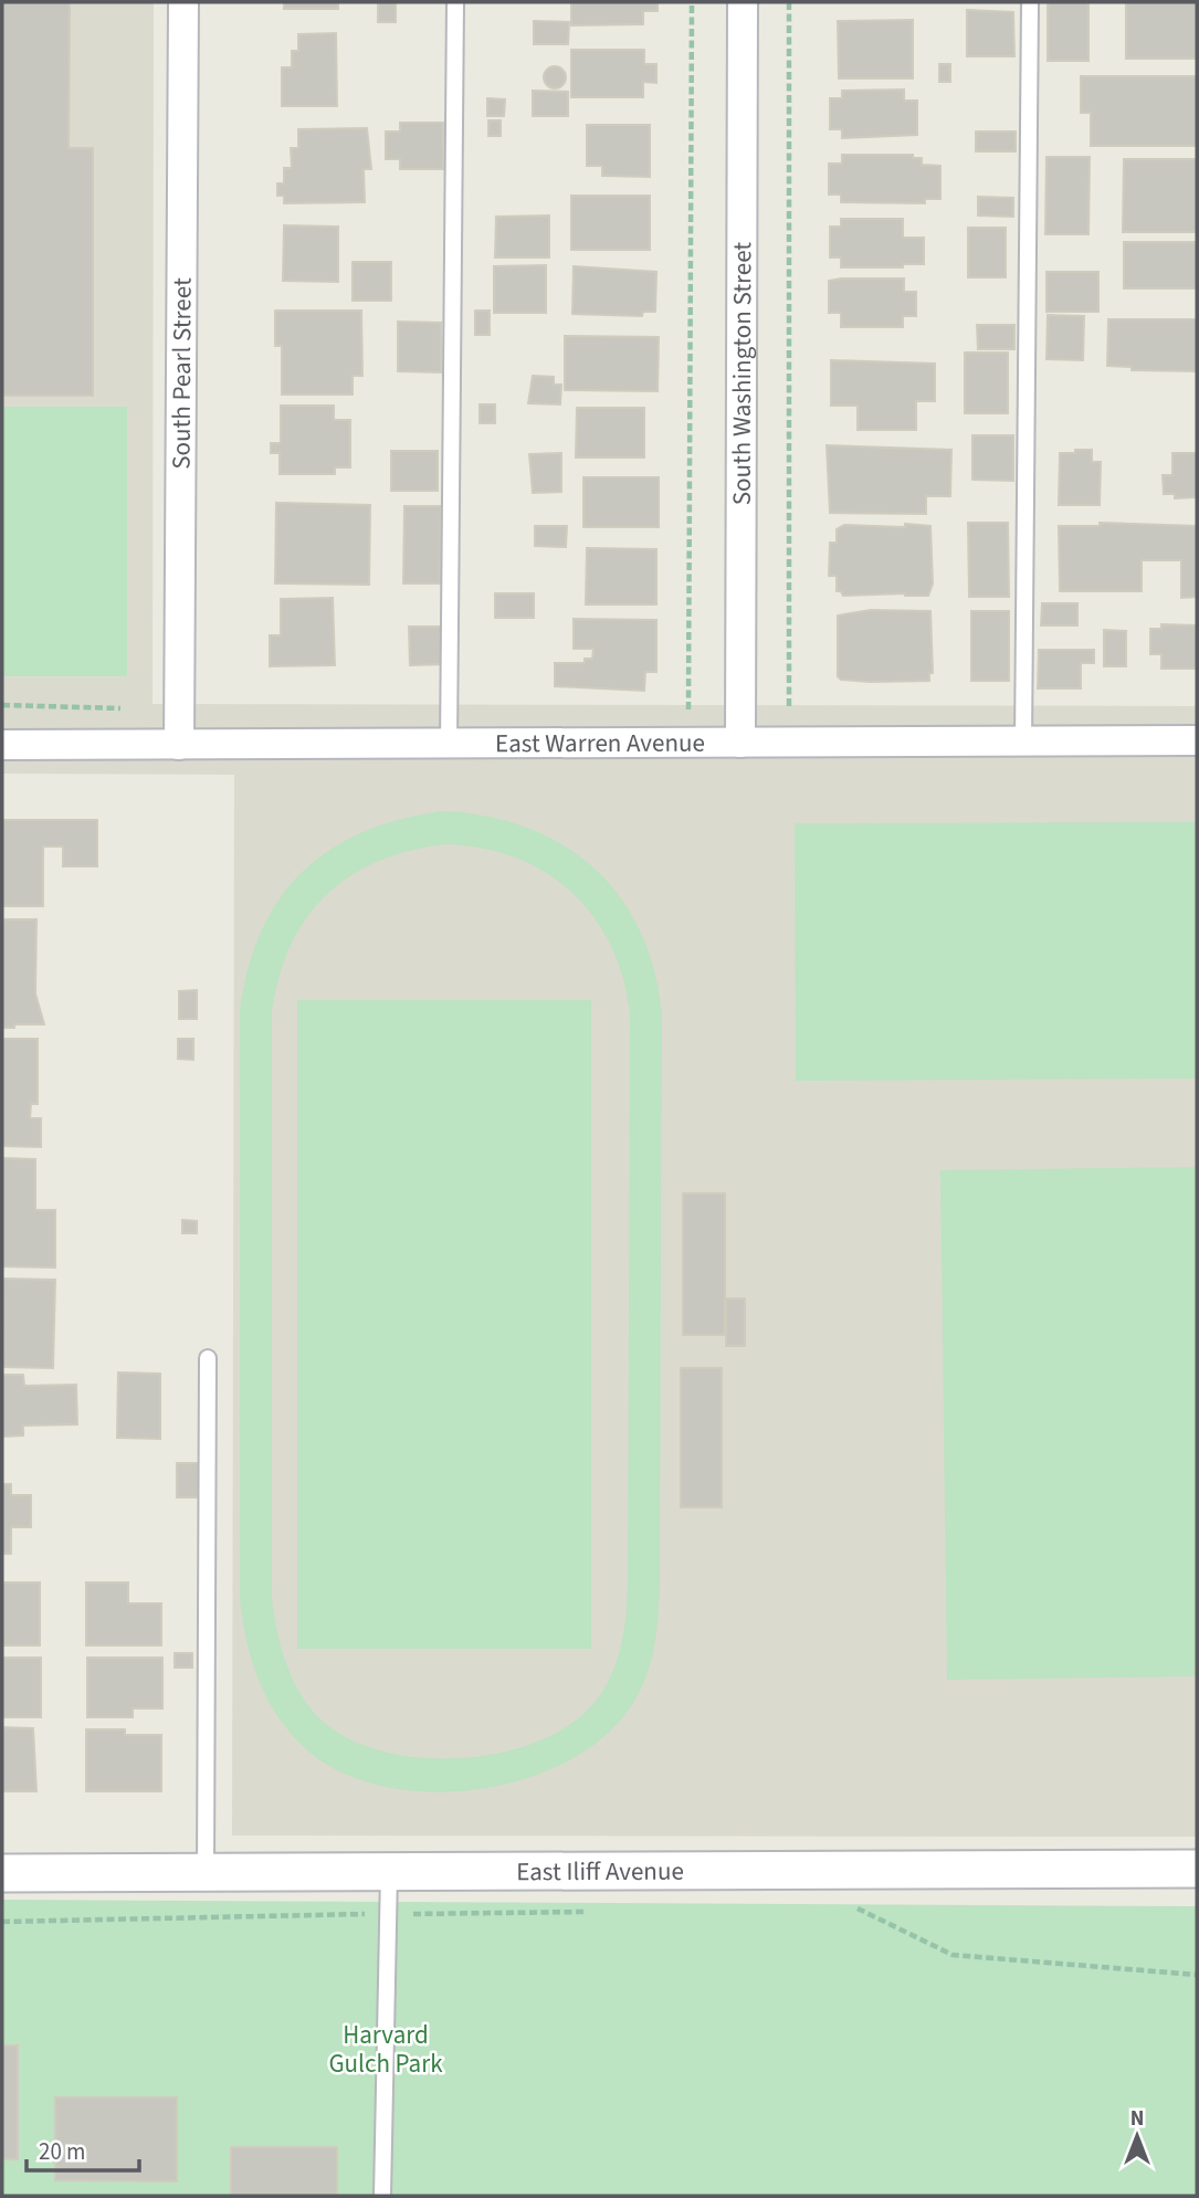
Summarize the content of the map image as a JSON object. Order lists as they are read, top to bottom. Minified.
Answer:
{"streets":{"street":["South Washington Street","South Pearl Street","East Warren Avenue","East Iliff Avenue"]},"crossings":[["South Washington Street","East Warren Avenue"],["South Pearl Street","East Warren Avenue"]],"parks":["Harvard Gulch Park"],"scale_bar":"20 m","north":"top"}
